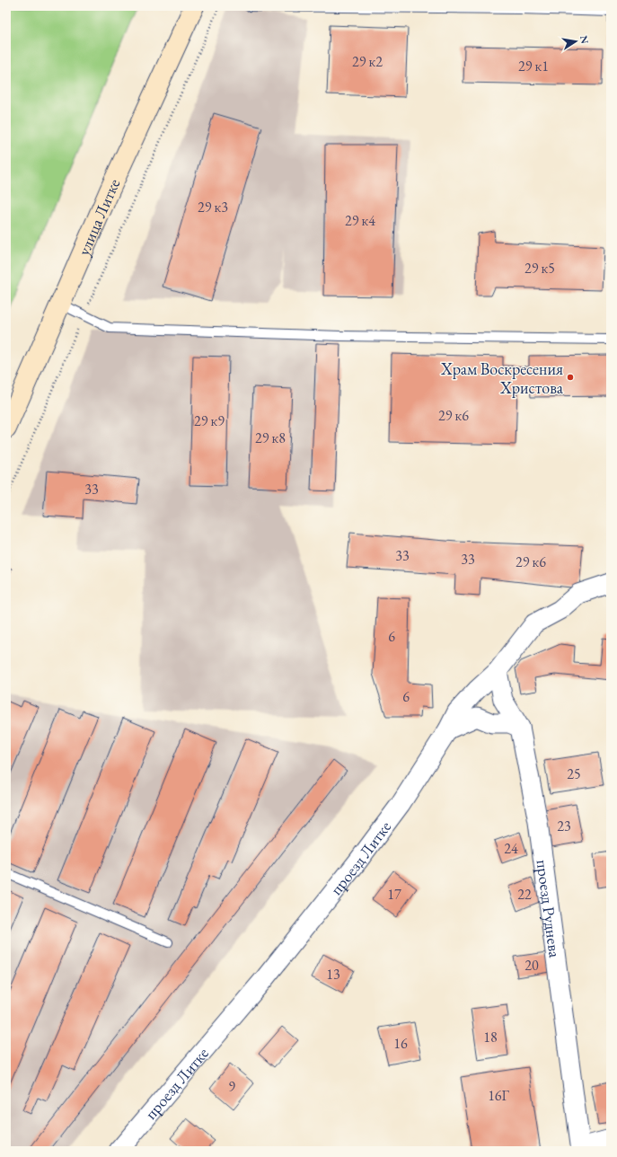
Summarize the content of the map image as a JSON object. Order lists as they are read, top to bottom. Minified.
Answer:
{"streets":{"main road":["улица Литке"],"street":["проезд Литке","проезд Руднева"]},"crossings":[["проезд Литке","проезд Руднева"]],"places":["Храм Воскресения Христова"],"house_numbers":["29 к2","29 к1","29 к3","29 к4","29 к5","29 к6","29 к9","29 к8","33","33","33","29 к6","6","6","25","23","24","17","22","20","13","18","16","9","16Г"],"north":"right"}
